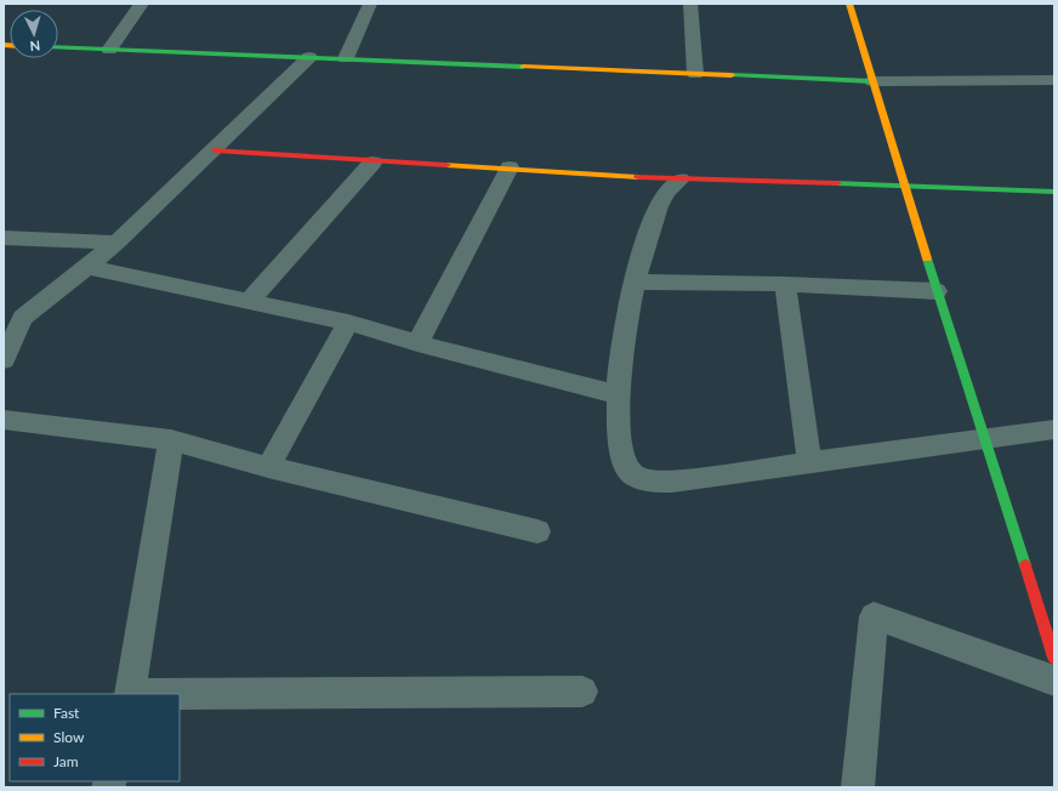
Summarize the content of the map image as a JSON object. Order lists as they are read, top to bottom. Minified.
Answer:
{"legend":["Fast","Slow","Jam"],"north":"bottom"}
